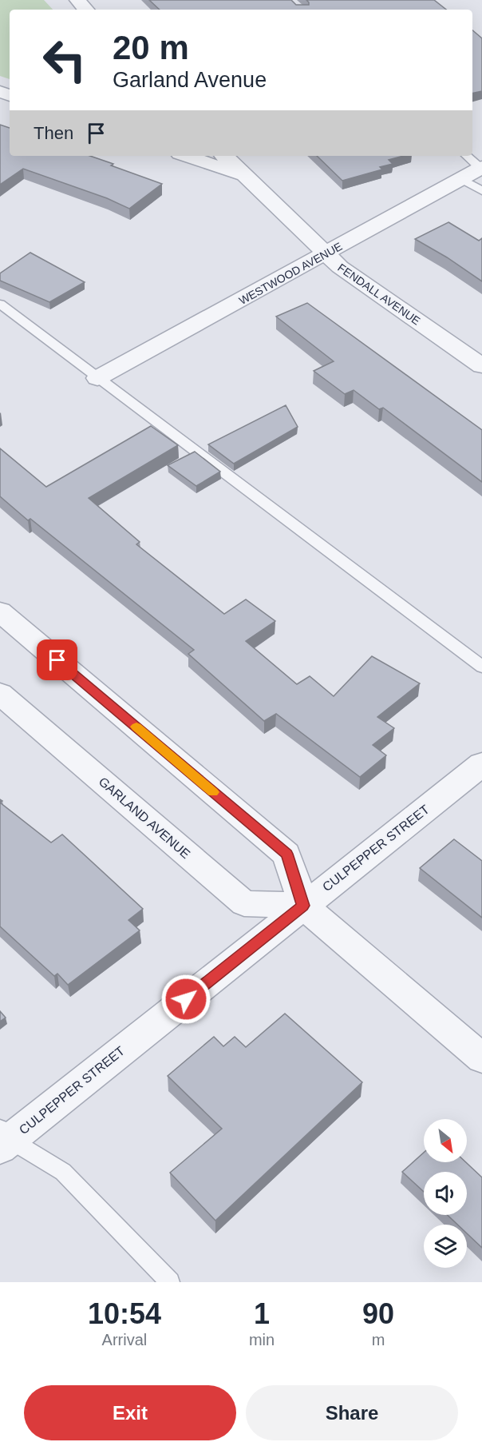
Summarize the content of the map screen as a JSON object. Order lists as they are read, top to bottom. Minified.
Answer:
{"streets":{"street":["WESTWOOD AVENUE","FENDALL AVENUE","GARLAND AVENUE","CULPEPPER STREET"]},"crossings":[["WESTWOOD AVENUE","FENDALL AVENUE"],["GARLAND AVENUE","CULPEPPER STREET"]],"north":"bottom right","page":{"turn":["20 m","Garland Avenue"],"then":"Then","eta":["10:54","Arrival","1","min","90","m"],"buttons":["Exit","Share"]}}
